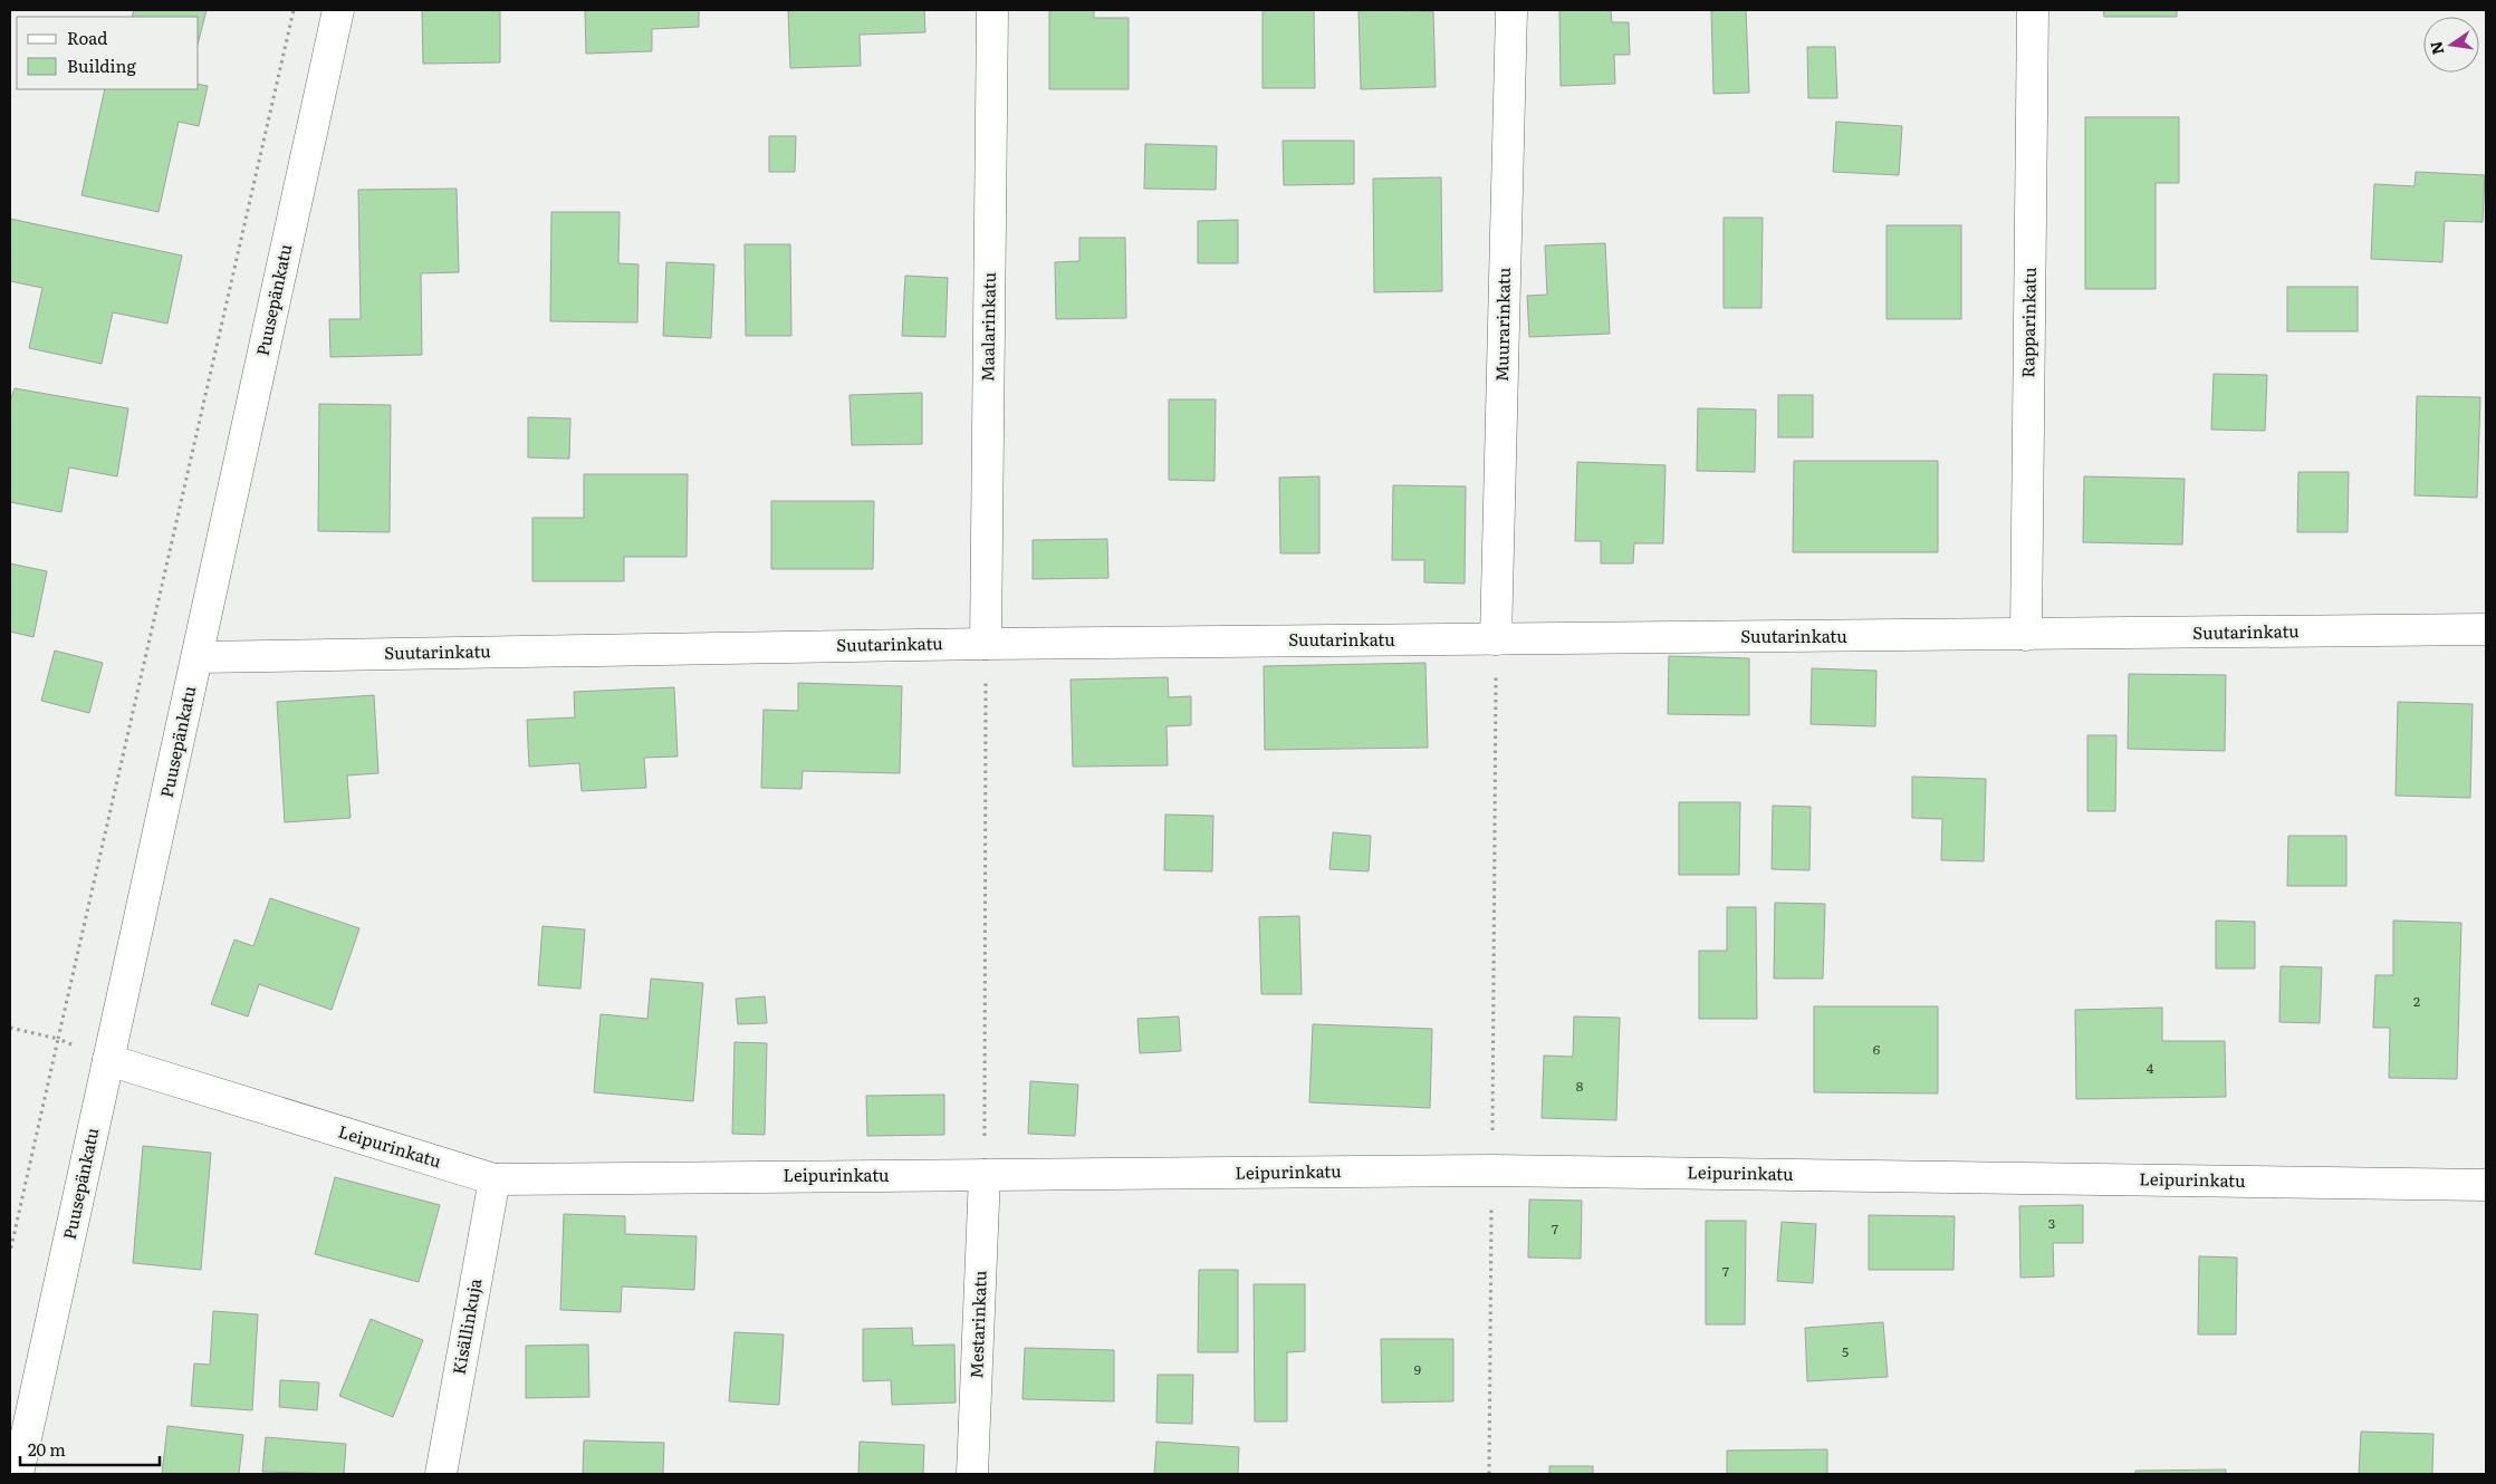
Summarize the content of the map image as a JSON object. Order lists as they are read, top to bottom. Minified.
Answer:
{"streets":{"street":["Puusepänkatu","Rapparinkatu","Muurarinkatu","Maalarinkatu","Suutarinkatu","Leipurinkatu","Mestarinkatu","Kisällinkuja"]},"crossings":[["Puusepänkatu","Suutarinkatu"],["Puusepänkatu","Leipurinkatu"],["Rapparinkatu","Suutarinkatu"],["Muurarinkatu","Suutarinkatu"],["Maalarinkatu","Suutarinkatu"],["Leipurinkatu","Mestarinkatu"],["Leipurinkatu","Kisällinkuja"]],"house_numbers":["2","6","4","8","3","7","7","5","9"],"legend":["Road","Building"],"scale_bar":"20 m","north":"left"}
